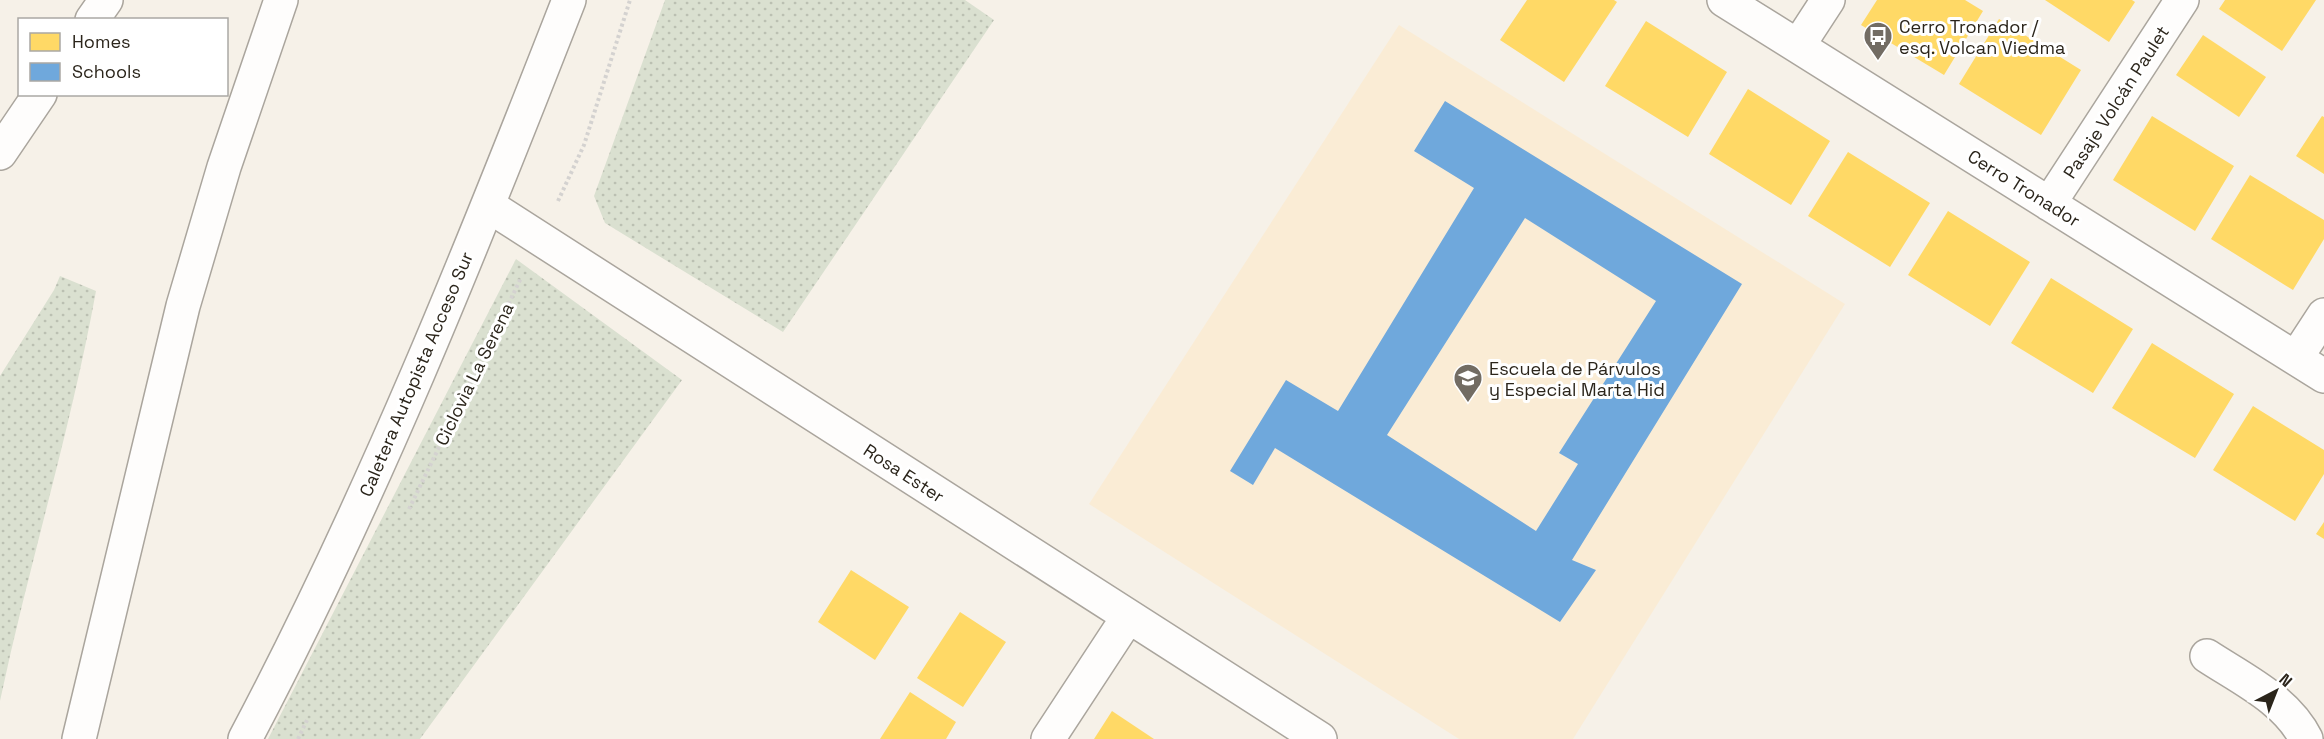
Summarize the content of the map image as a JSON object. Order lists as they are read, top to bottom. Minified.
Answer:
{"streets":{"main road":["Pasaje Volcán Paulet","Cerro Tronador","Caletera Autopista Acceso Sur","Rosa Ester"],"path":["Ciclovìa La Serena"]},"crossings":[["Pasaje Volcán Paulet","Cerro Tronador"],["Caletera Autopista Acceso Sur","Rosa Ester"],["Ciclovìa La Serena","Rosa Ester"]],"places":{"bus stop":["Cerro Tronador / esq. Volcan Viedma"],"school or university":["Escuela de Párvulos y Especial Marta Hid"]},"legend":["Homes","Schools"],"north":"top right"}
